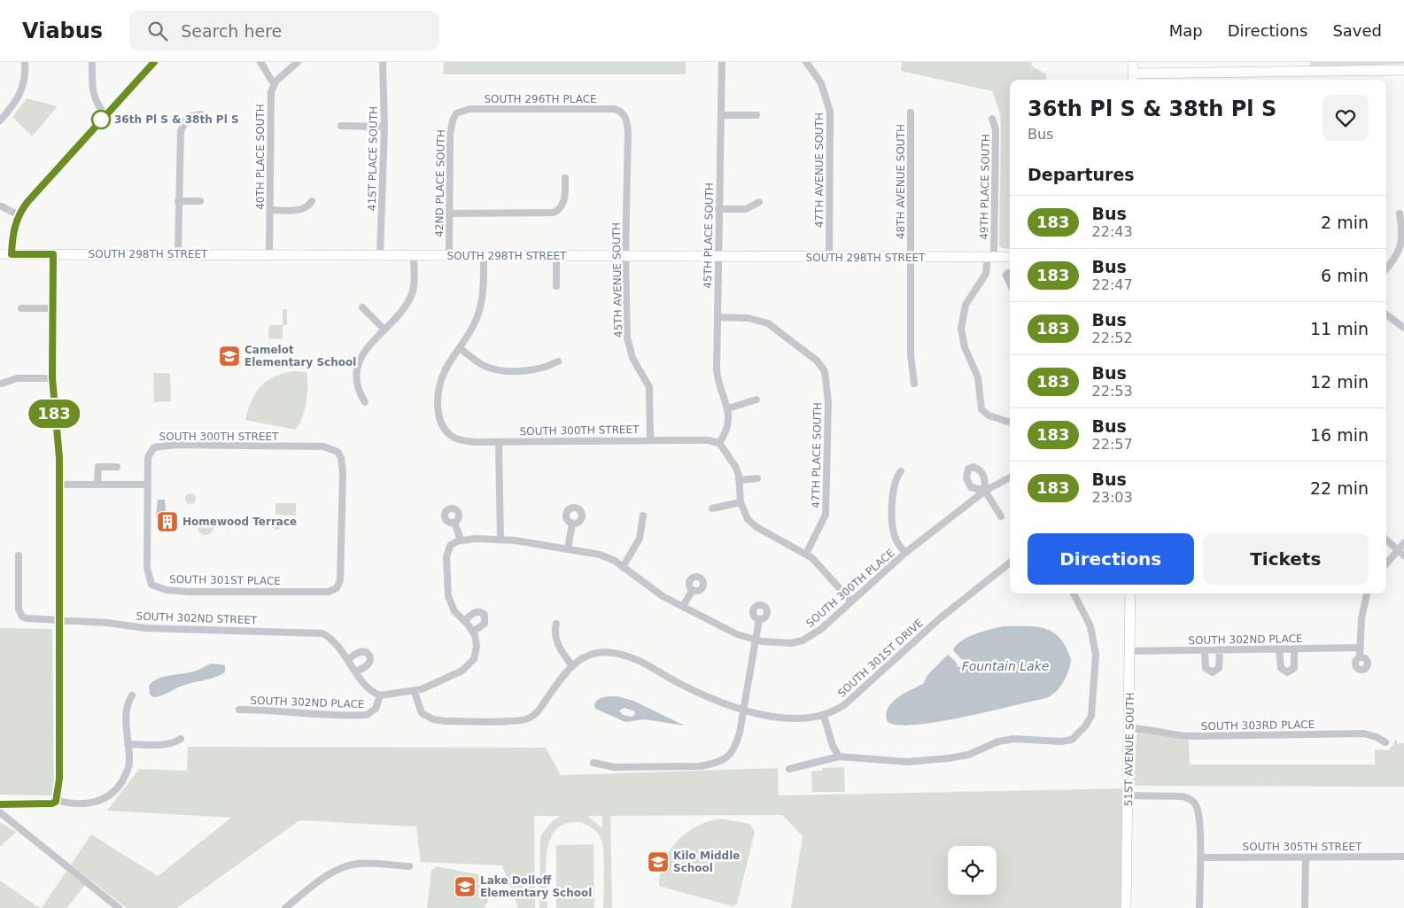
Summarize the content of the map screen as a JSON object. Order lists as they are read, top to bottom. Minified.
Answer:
{"streets":{"street":["SOUTH 296TH PLACE","40TH PLACE SOUTH","41ST PLACE SOUTH","47TH AVENUE SOUTH","48TH AVENUE SOUTH","42ND PLACE SOUTH","49TH PLACE SOUTH","45TH PLACE SOUTH","SOUTH 298TH STREET","45TH AVENUE SOUTH","SOUTH 300TH STREET","47TH PLACE SOUTH","SOUTH 301ST PLACE","SOUTH 300TH PLACE","SOUTH 302ND STREET","SOUTH 302ND PLACE","SOUTH 301ST DRIVE","SOUTH 303RD PLACE","51ST AVENUE SOUTH","SOUTH 305TH STREET"]},"crossings":[["SOUTH 296TH PLACE","42ND PLACE SOUTH"],["SOUTH 296TH PLACE","45TH AVENUE SOUTH"],["40TH PLACE SOUTH","SOUTH 298TH STREET"],["41ST PLACE SOUTH","SOUTH 298TH STREET"],["47TH AVENUE SOUTH","SOUTH 298TH STREET"],["48TH AVENUE SOUTH","SOUTH 298TH STREET"],["42ND PLACE SOUTH","SOUTH 298TH STREET"],["49TH PLACE SOUTH","SOUTH 298TH STREET"],["45TH PLACE SOUTH","SOUTH 298TH STREET"],["45TH PLACE SOUTH","SOUTH 300TH STREET"],["45TH PLACE SOUTH","47TH PLACE SOUTH"],["SOUTH 298TH STREET","45TH AVENUE SOUTH"],["45TH AVENUE SOUTH","SOUTH 300TH STREET"],["SOUTH 300TH STREET","SOUTH 301ST PLACE"],["SOUTH 302ND STREET","SOUTH 302ND PLACE"],["SOUTH 302ND PLACE","51ST AVENUE SOUTH"],["SOUTH 303RD PLACE","51ST AVENUE SOUTH"]],"water":["Fountain Lake"],"places":{"other":["36th Pl S & 38th Pl S"],"school or university":["Camelot Elementary School","Kilo Middle School","Lake Dolloff Elementary School"],"building":["Homewood Terrace"]},"lines":["bus line 183"],"page":{"header":"Viabus","search":"Search here","nav":["Map","Directions","Saved"],"on_map":"183","heading":[["36th Pl S & 38th Pl S","Bus"],"Departures"],"list":[{"mark":"183","name":"Bus","note":"22:43","value":"2 min"},{"mark":"183","name":"Bus","note":"22:47","value":"6 min"},{"mark":"183","name":"Bus","note":"22:52","value":"11 min"},{"mark":"183","name":"Bus","note":"22:53","value":"12 min"},{"mark":"183","name":"Bus","note":"22:57","value":"16 min"},{"mark":"183","name":"Bus","note":"23:03","value":"22 min"}],"buttons":["Directions","Tickets"]}}
